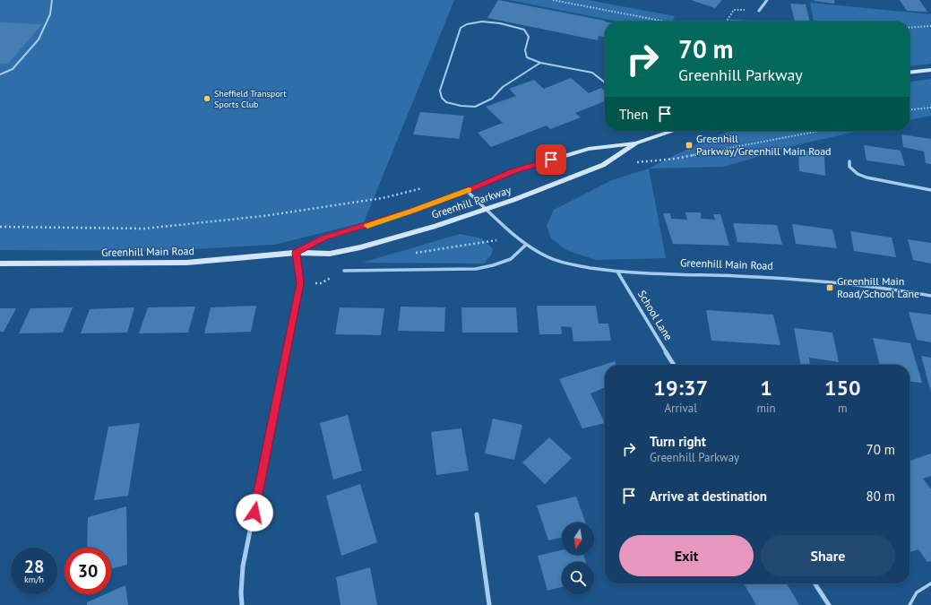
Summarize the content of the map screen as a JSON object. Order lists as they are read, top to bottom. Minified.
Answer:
{"streets":{"main road":["Greenhill Parkway","Greenhill Main Road"],"street":["School Lane"]},"crossings":[["Greenhill Parkway","Greenhill Main Road"],["Greenhill Main Road","School Lane"]],"places":{"other":["Sheffield Transport Sports Club"],"transit":["Greenhill Parkway/Greenhill Main Road","Greenhill Main Road/School Lane"]},"north":"bottom","page":{"turn":["70 m","Greenhill Parkway"],"then":"Then","eta":["19:37","Arrival","1","min","150","m"],"list":[{"name":"Turn right","note":"Greenhill Parkway","value":"70 m"},{"name":"Arrive at destination","value":"80 m"}],"buttons":["Exit","Share"],"speed":"28 km/h","limit":"30"}}
